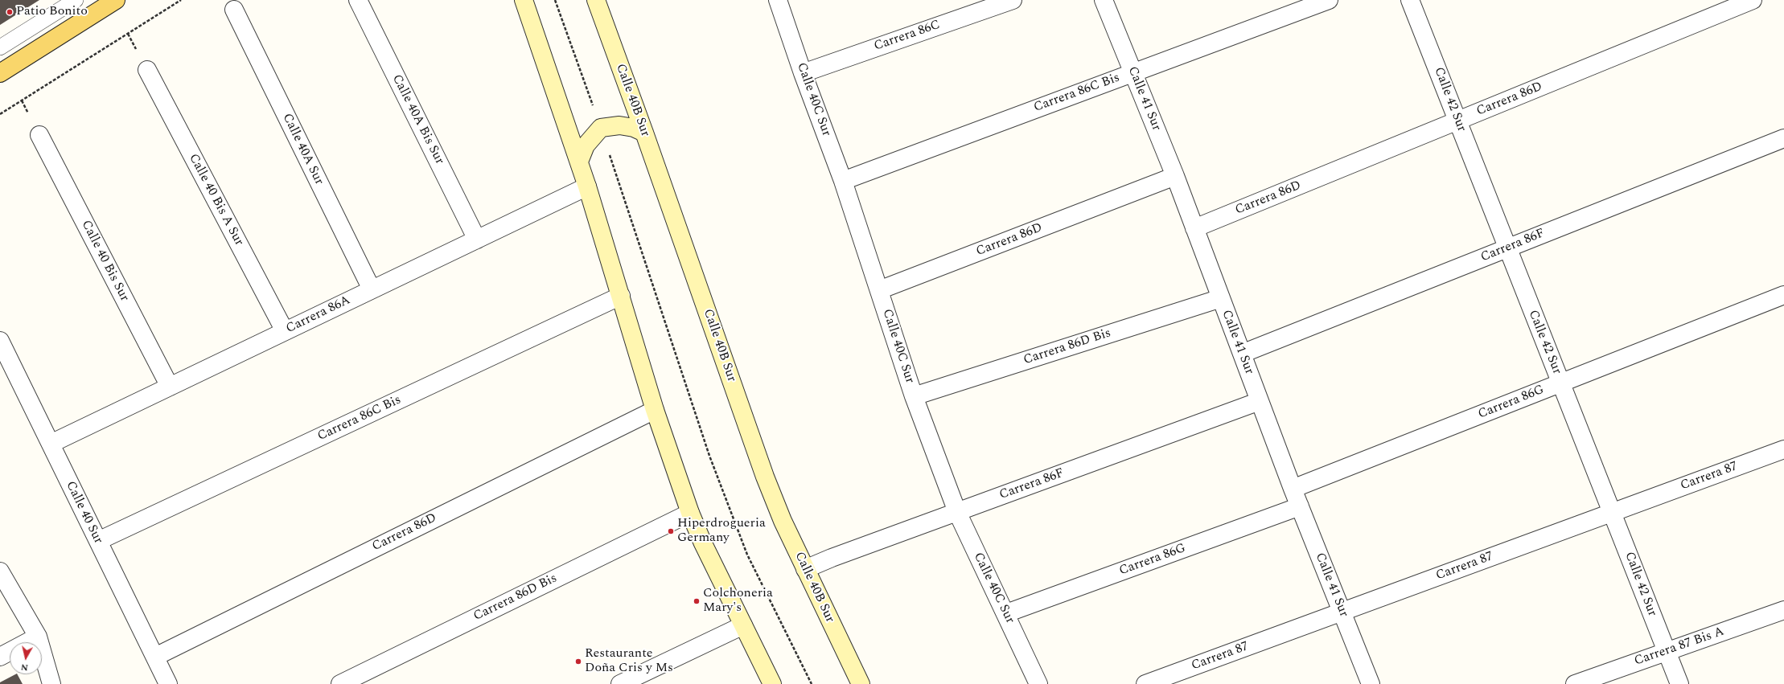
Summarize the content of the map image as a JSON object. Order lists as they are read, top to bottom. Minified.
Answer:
{"streets":{"street":["Carrera 86C","Carrera 86C Bis","Calle 41 Sur","Calle 40C Sur","Calle 42 Sur","Carrera 86D","Calle 40B Sur","Calle 40A Bis Sur","Calle 40A Sur","Calle 40 Bis A Sur","Carrera 86F","Calle 40 Bis Sur","Carrera 86A","Carrera 86D Bis","Carrera 86G","Carrera 87","Calle 40 Sur","Carrera 87 Bis A"]},"crossings":[["Carrera 86C","Calle 40C Sur"],["Carrera 86C Bis","Calle 41 Sur"],["Carrera 86C Bis","Calle 40C Sur"],["Carrera 86C Bis","Calle 40 Sur"],["Calle 41 Sur","Carrera 86D"],["Calle 41 Sur","Carrera 86F"],["Calle 41 Sur","Carrera 86D Bis"],["Calle 41 Sur","Carrera 86G"],["Calle 41 Sur","Carrera 87"],["Calle 40C Sur","Carrera 86D"],["Calle 40C Sur","Carrera 86F"],["Calle 40C Sur","Carrera 86D Bis"],["Calle 40C Sur","Carrera 86G"],["Calle 42 Sur","Carrera 86D"],["Calle 42 Sur","Carrera 86F"],["Calle 42 Sur","Carrera 86G"],["Calle 42 Sur","Carrera 87"],["Calle 42 Sur","Carrera 87 Bis A"],["Carrera 86D","Calle 40 Sur"],["Calle 40B Sur","Carrera 86F"],["Calle 40A Bis Sur","Carrera 86A"],["Calle 40A Sur","Carrera 86A"],["Calle 40 Bis A Sur","Carrera 86A"],["Calle 40 Bis Sur","Carrera 86A"],["Carrera 86A","Calle 40 Sur"]],"places":["Patio Bonito","Hiperdrogueria Germany","Colchoneria Mary's","Restaurante Doña Cris y Ms"],"north":"bottom"}
